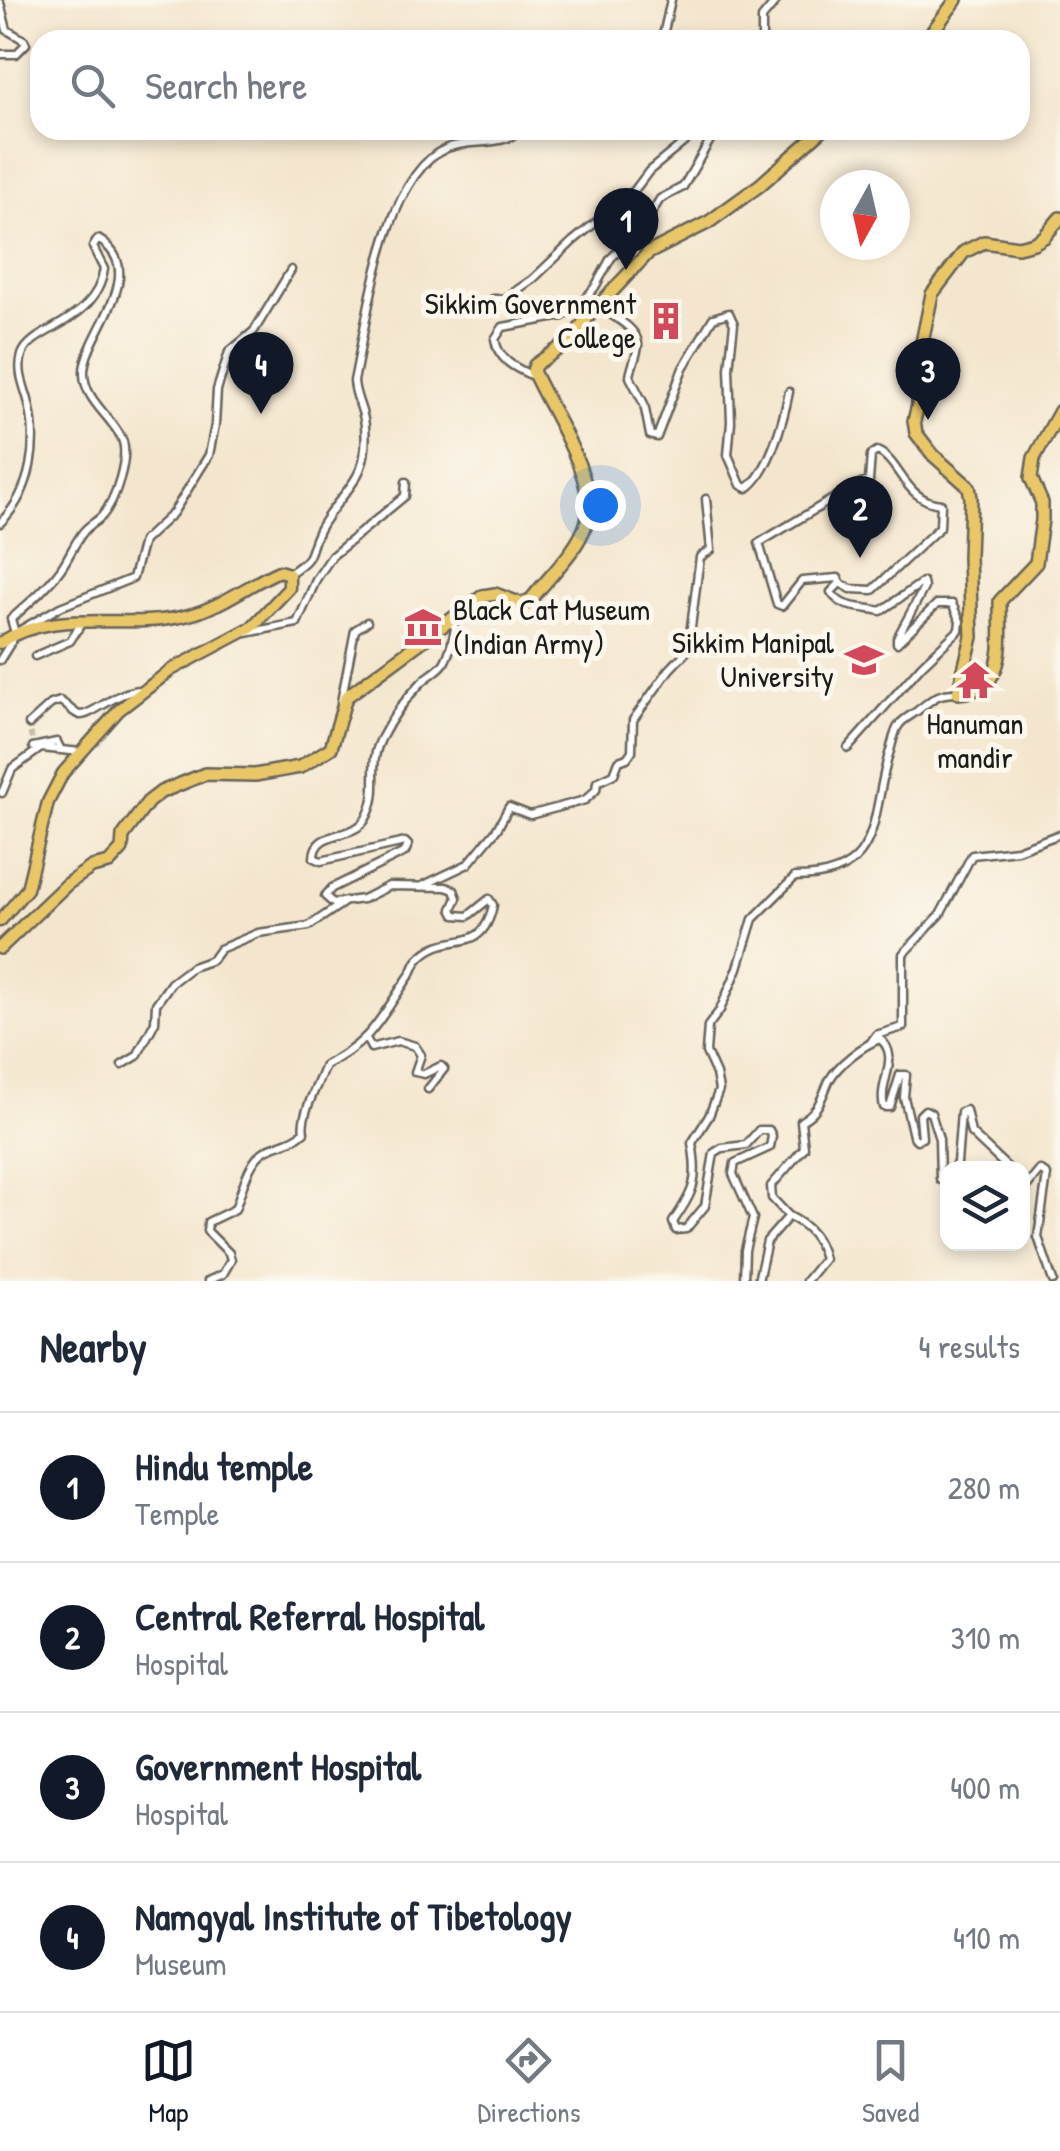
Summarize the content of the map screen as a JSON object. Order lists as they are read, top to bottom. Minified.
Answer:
{"places":{"building":["Sikkim Government College"],"museum":["Black Cat Museum (Indian Army)"],"school or university":["Sikkim Manipal University"],"temple":["Hanuman mandir"]},"north":"bottom","page":{"search":"Search here","pins":["1","4","3","2"],"heading":["Nearby","4 results"],"list":[{"mark":"1","name":"Hindu temple","note":"Temple","value":"280 m"},{"mark":"2","name":"Central Referral Hospital","note":"Hospital","value":"310 m"},{"mark":"3","name":"Government Hospital","note":"Hospital","value":"400 m"},{"mark":"4","name":"Namgyal Institute of Tibetology","note":"Museum","value":"410 m"}],"nav":["Map","Directions","Saved"]}}
